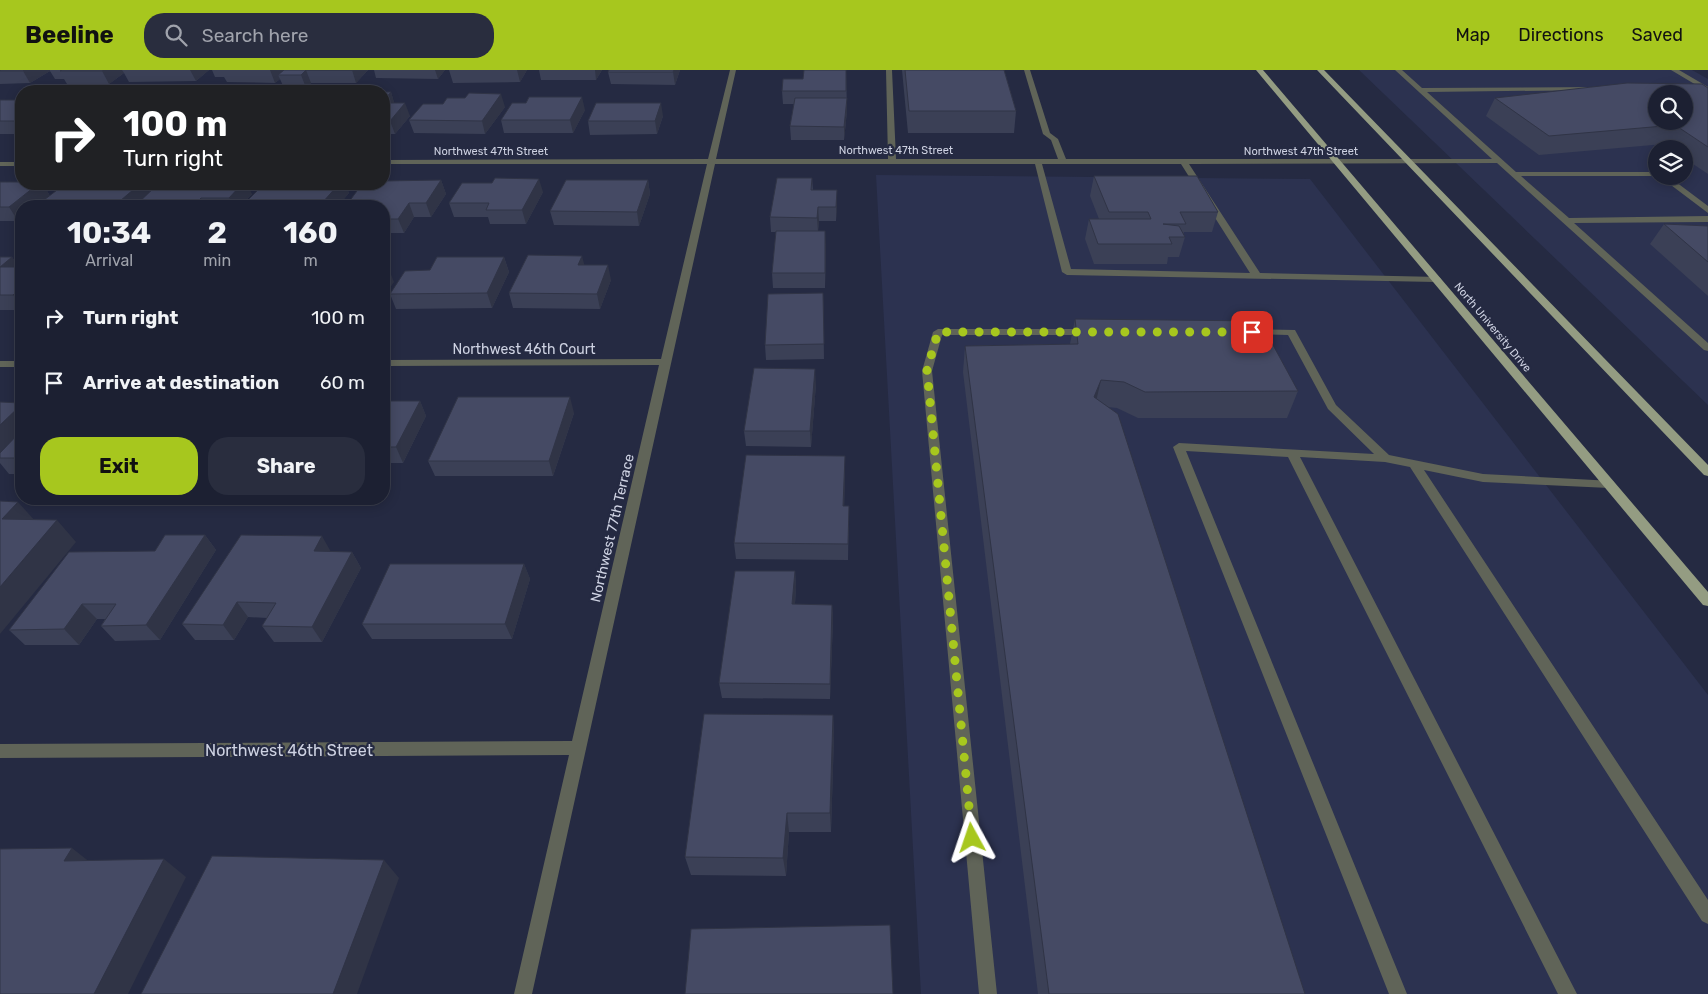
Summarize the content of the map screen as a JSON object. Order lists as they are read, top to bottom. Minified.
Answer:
{"streets":{"main road":["North University Drive"],"street":["Northwest 47th Street","Northwest 46th Court","Northwest 77th Terrace","Northwest 46th Street"]},"crossings":[["Northwest 47th Street","North University Drive"],["Northwest 47th Street","Northwest 77th Terrace"],["Northwest 46th Court","Northwest 77th Terrace"],["Northwest 77th Terrace","Northwest 46th Street"]],"page":{"header":"Beeline","search":"Search here","nav":["Map","Directions","Saved"],"turn":["100 m","Turn right"],"eta":["10:34","Arrival","2","min","160","m"],"list":[{"name":"Turn right","value":"100 m"},{"name":"Arrive at destination","value":"60 m"}],"buttons":["Exit","Share"]}}
